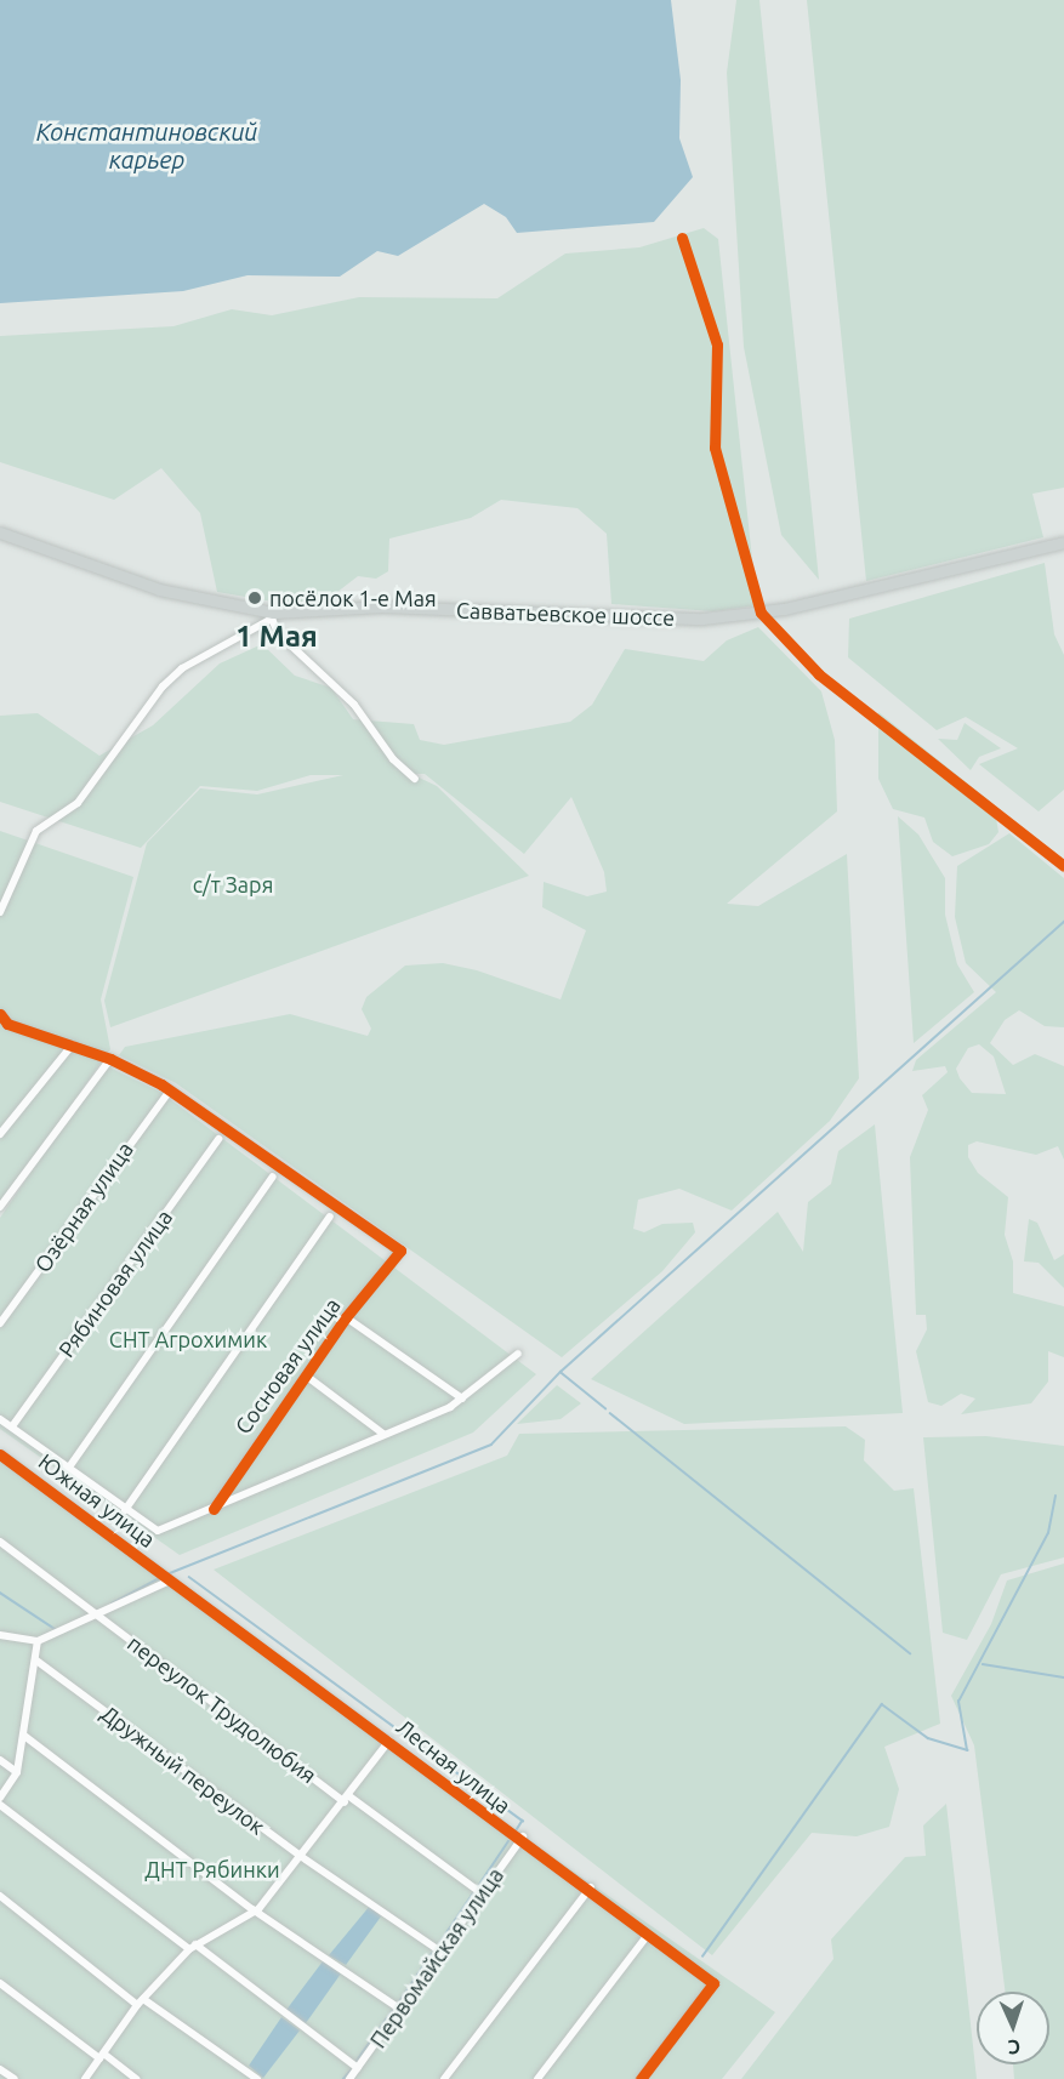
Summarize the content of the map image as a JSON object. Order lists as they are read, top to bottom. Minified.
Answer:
{"streets":{"main road":["Савватьевское шоссе"],"street":["Озёрная улица","Рябиновая улица","Сосновая улица","Южная улица","переулок Трудолюбия","Лесная улица","Дружный переулок","Первомайская улица"]},"crossings":[["Озёрная улица","Сосновая улица"],["Южная улица","Лесная улица"],["переулок Трудолюбия","Первомайская улица"],["Лесная улица","Первомайская улица"],["Дружный переулок","Первомайская улица"]],"districts":["1 Мая"],"water":["Константиновский карьер"],"parks":["с/т Заря","СНТ Агрохимик","ДНТ Рябинки"],"places":["посёлок 1-е Мая"],"north":"bottom"}
